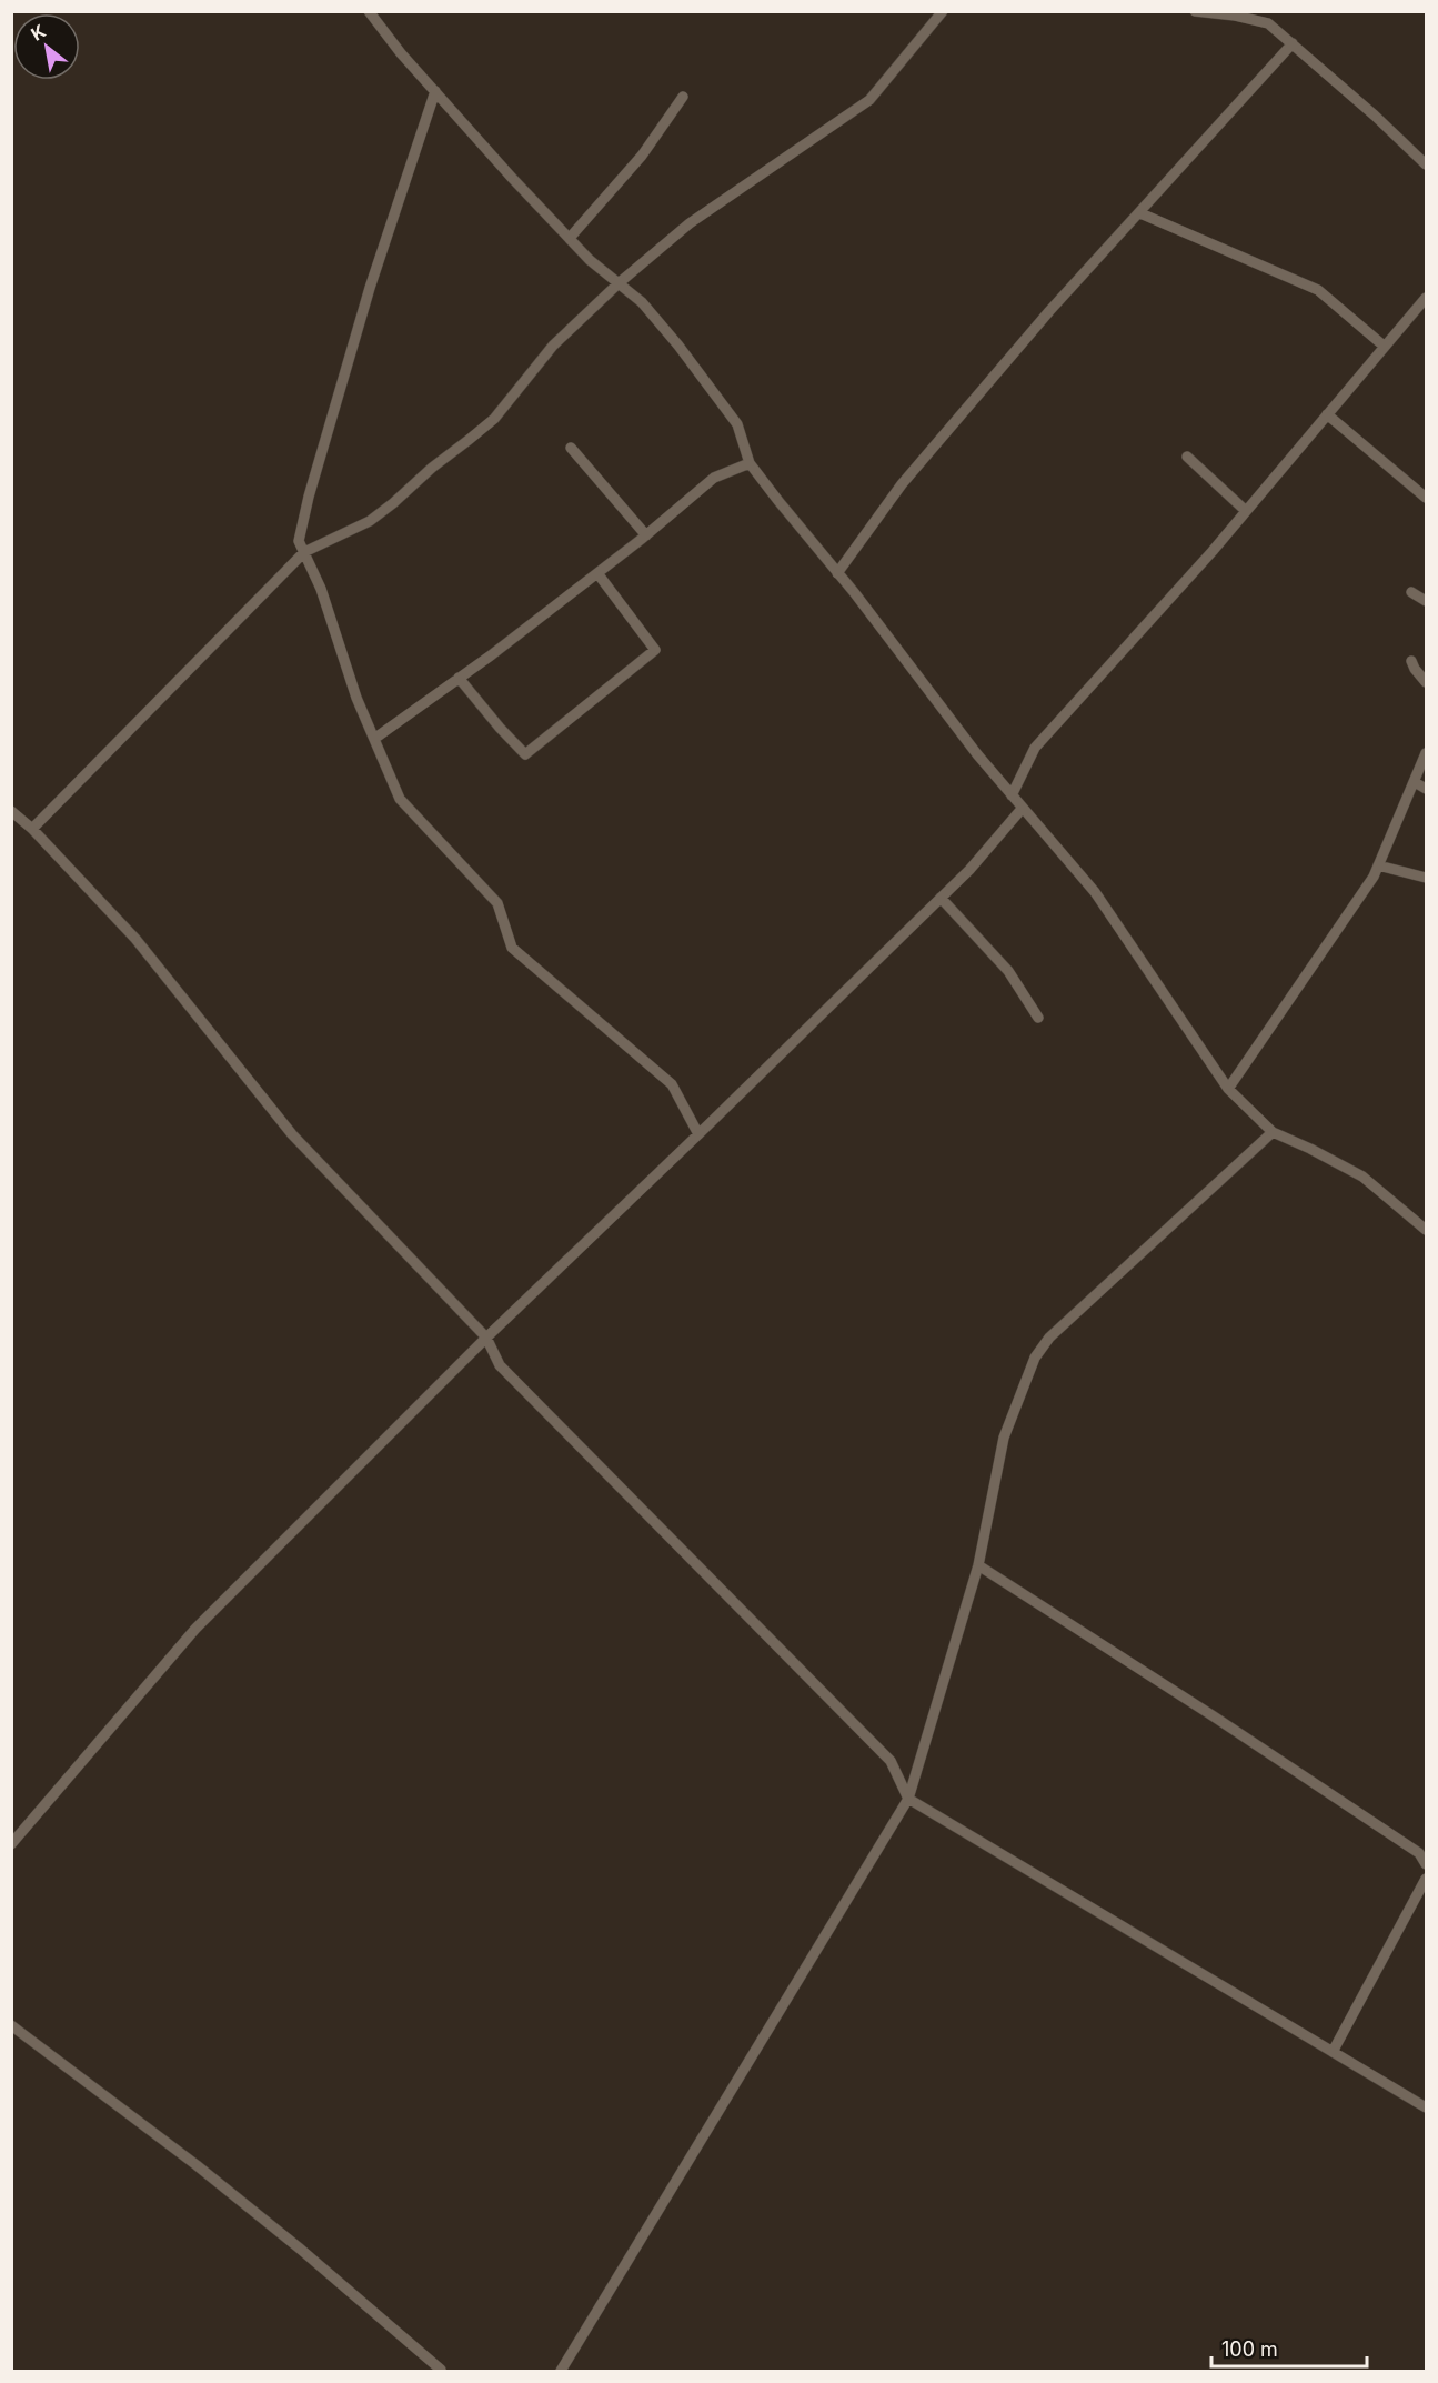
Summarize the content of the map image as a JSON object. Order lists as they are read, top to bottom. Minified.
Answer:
{"scale_bar":"100 m","north":"top left"}
